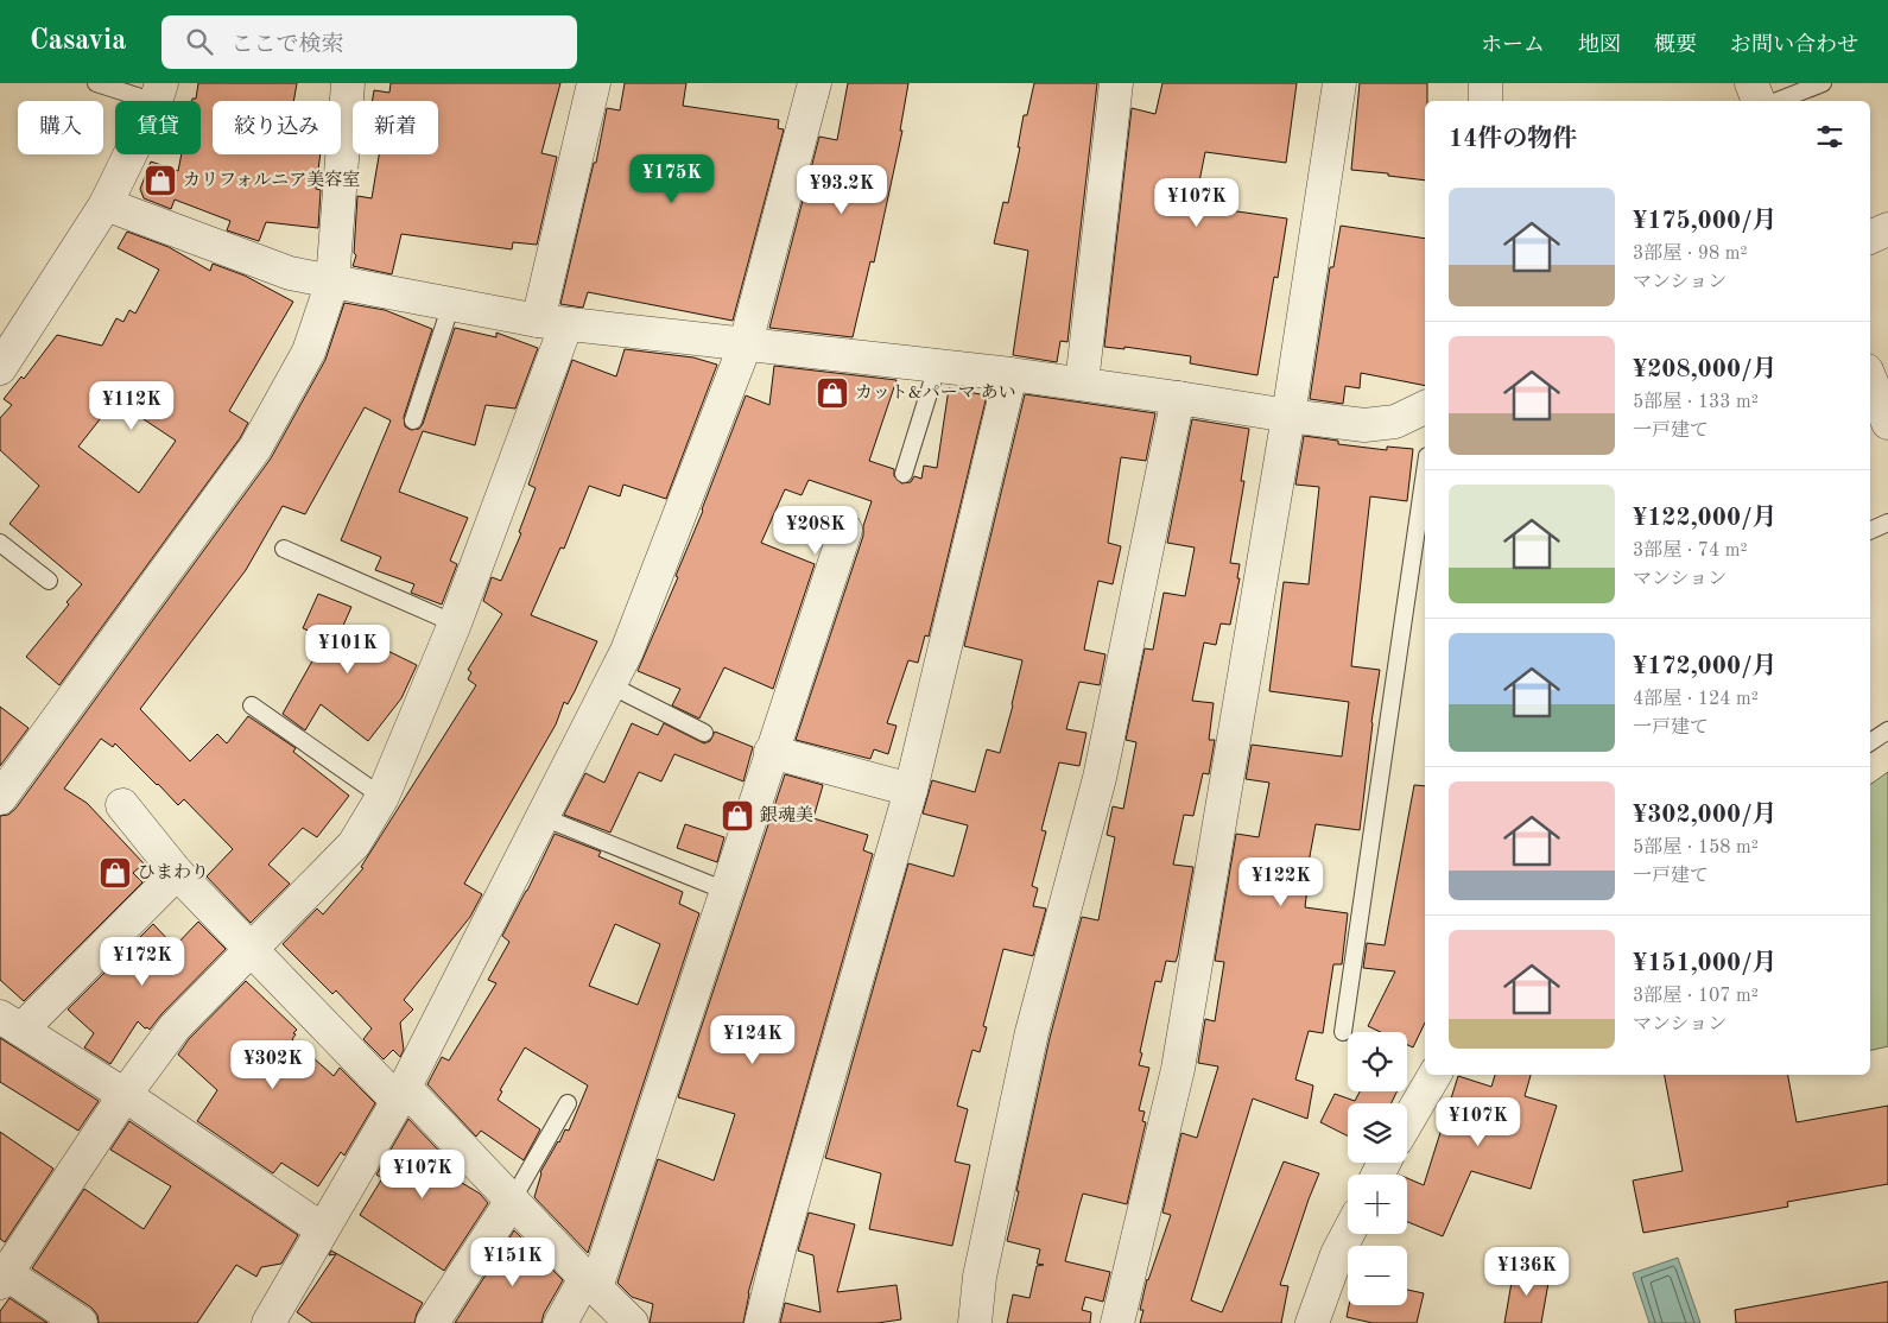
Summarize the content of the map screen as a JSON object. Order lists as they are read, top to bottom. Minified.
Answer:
{"places":{"shop":["カリフォルニア美容室","カット&パーマ あい","銀魂美","ひまわり"]},"page":{"header":"Casavia","search":"ここで検索","nav":["ホーム","地図","概要","お問い合わせ"],"chip":["購入","賃貸","絞り込み","新着"],"heading":"14件の物件","price":["¥175K","¥93.2K","¥107K","¥112K","¥208K","¥101K","¥122K","¥172K","¥124K","¥302K","¥107K","¥107K","¥151K","¥136K"],"list":[{"name":"¥175,000/月","note":"3部屋 · 98 m² · マンション"},{"name":"¥208,000/月","note":"5部屋 · 133 m² · 一戸建て"},{"name":"¥122,000/月","note":"3部屋 · 74 m² · マンション"},{"name":"¥172,000/月","note":"4部屋 · 124 m² · 一戸建て"},{"name":"¥302,000/月","note":"5部屋 · 158 m² · 一戸建て"},{"name":"¥151,000/月","note":"3部屋 · 107 m² · マンション"}],"map_buttons":["+","−"]}}
